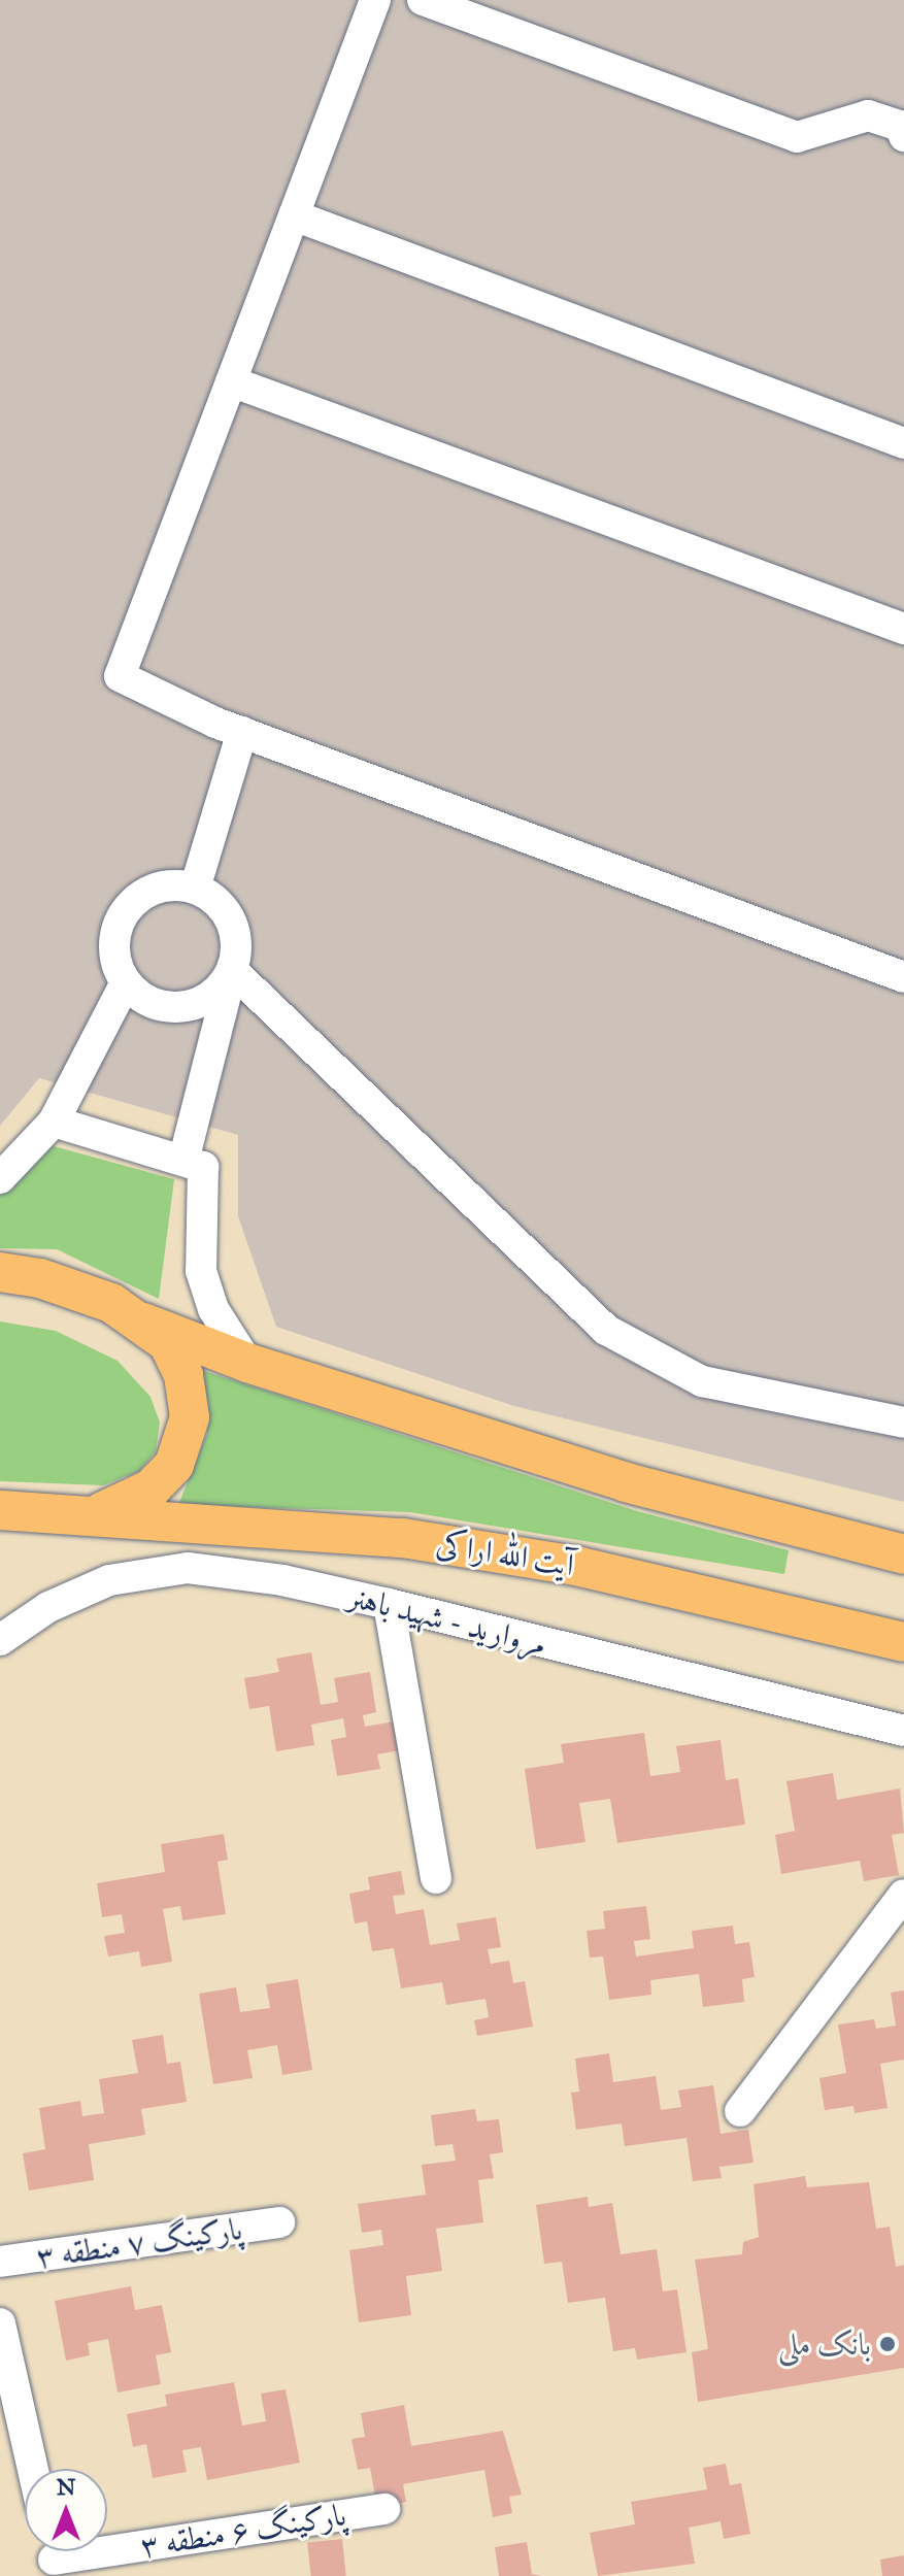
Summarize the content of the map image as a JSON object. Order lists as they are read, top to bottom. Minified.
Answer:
{"streets":{"main road":["آیت الله اراکی"],"street":["مروارید - شهید باهنر","پارکینگ ۷ منطقه ۳","پارکینگ ۶ منطقه ۳"]},"places":["بانک ملی"],"north":"top"}
